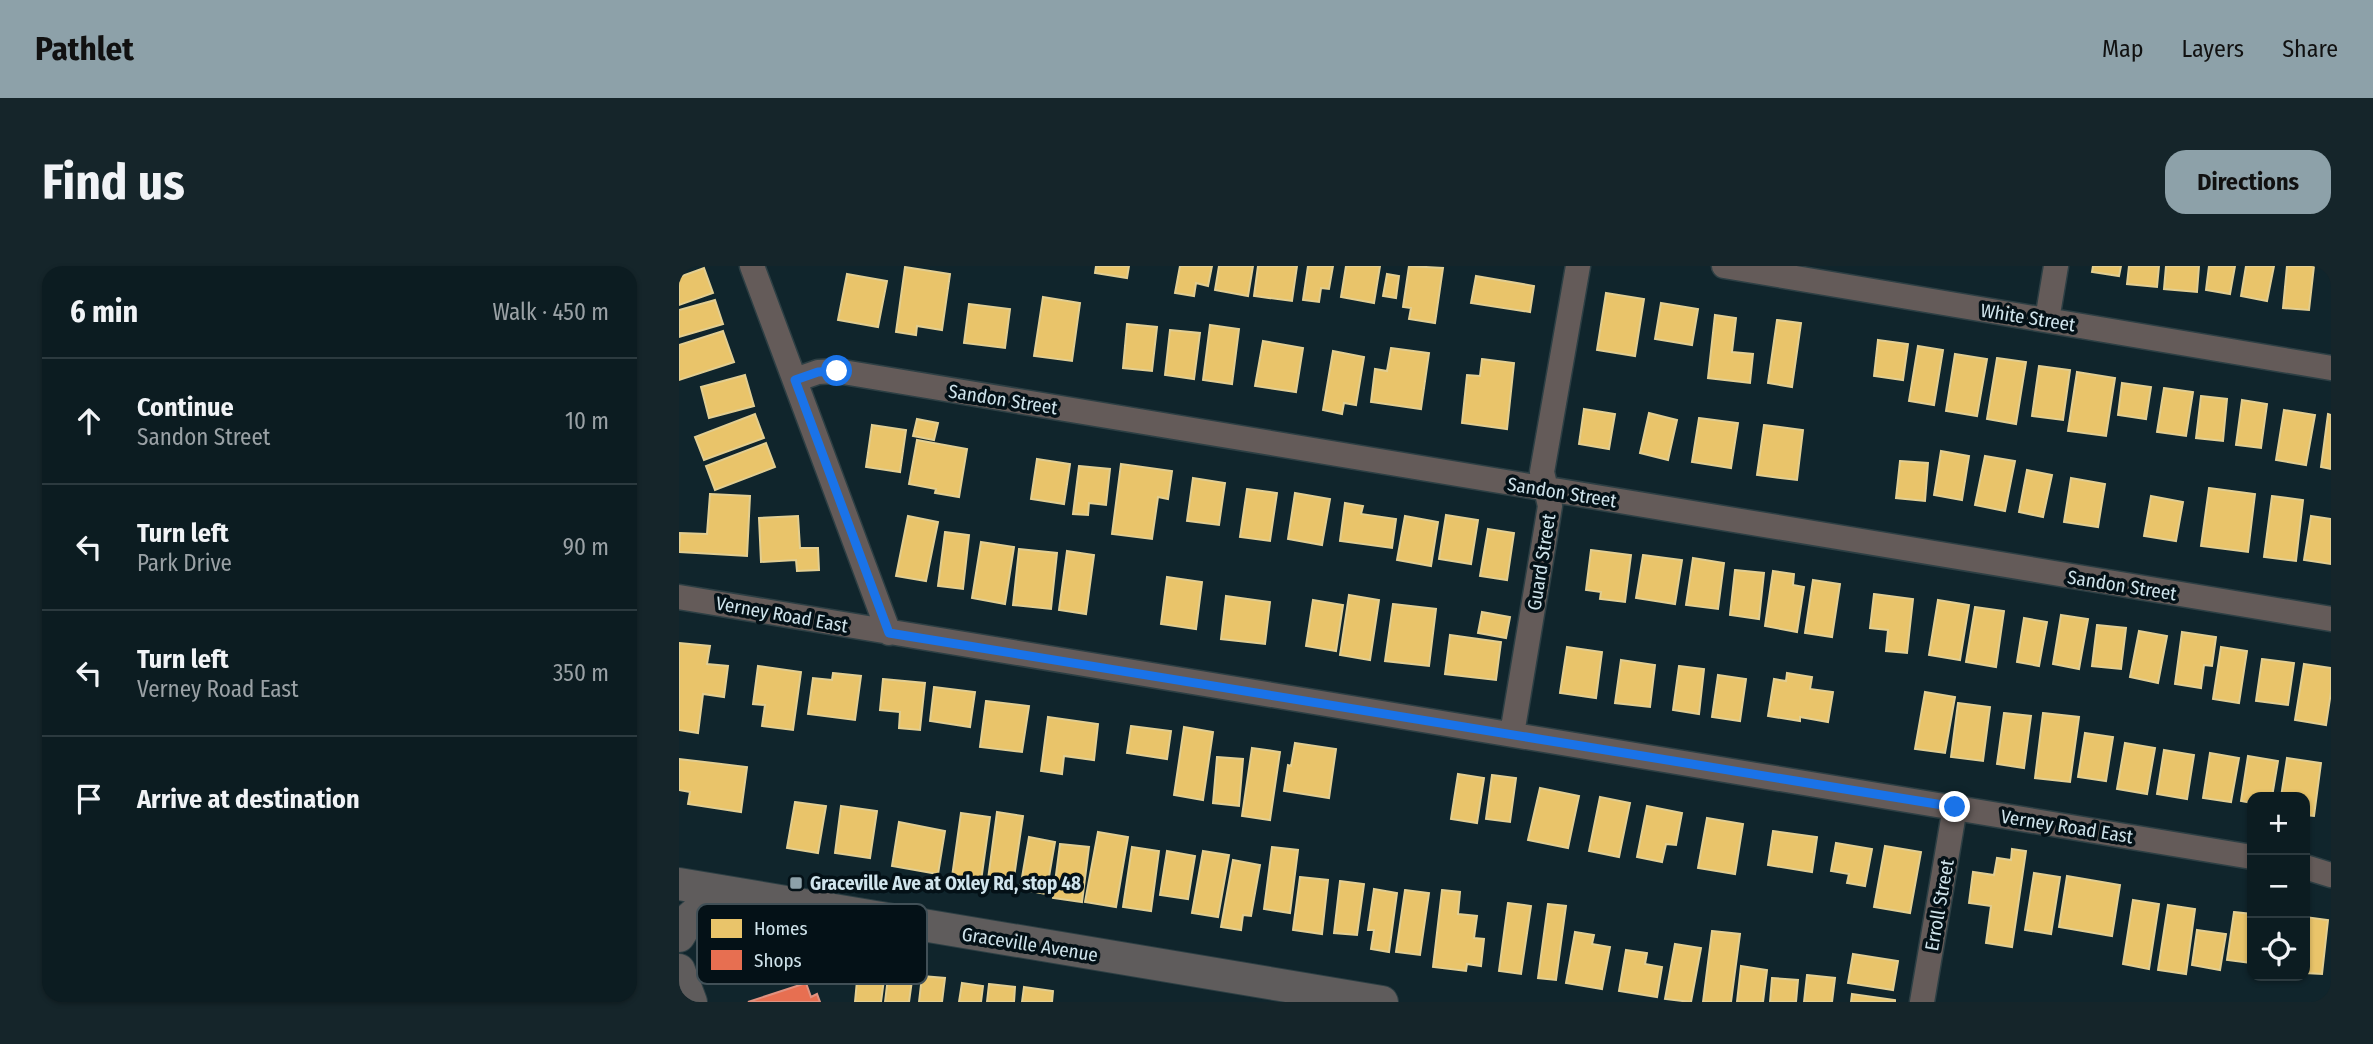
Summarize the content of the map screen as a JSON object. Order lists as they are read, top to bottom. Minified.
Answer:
{"streets":{"main road":["Graceville Avenue"],"street":["White Street","Sandon Street","Guard Street","Verney Road East","Erroll Street"]},"crossings":[["Sandon Street","Guard Street"],["Guard Street","Verney Road East"],["Verney Road East","Erroll Street"]],"places":{"transit":["Graceville Ave at Oxley Rd, stop 48"]},"legend":["Homes","Shops"],"page":{"header":"Pathlet","nav":["Map","Layers","Share"],"buttons":"Directions","title":"Find us","heading":["6 min","Walk · 450 m"],"list":[["Continue","Sandon Street","10 m"],["Turn left","Park Drive","90 m"],["Turn left","Verney Road East","350 m"],"Arrive at destination"],"map_buttons":["+","−"]}}
